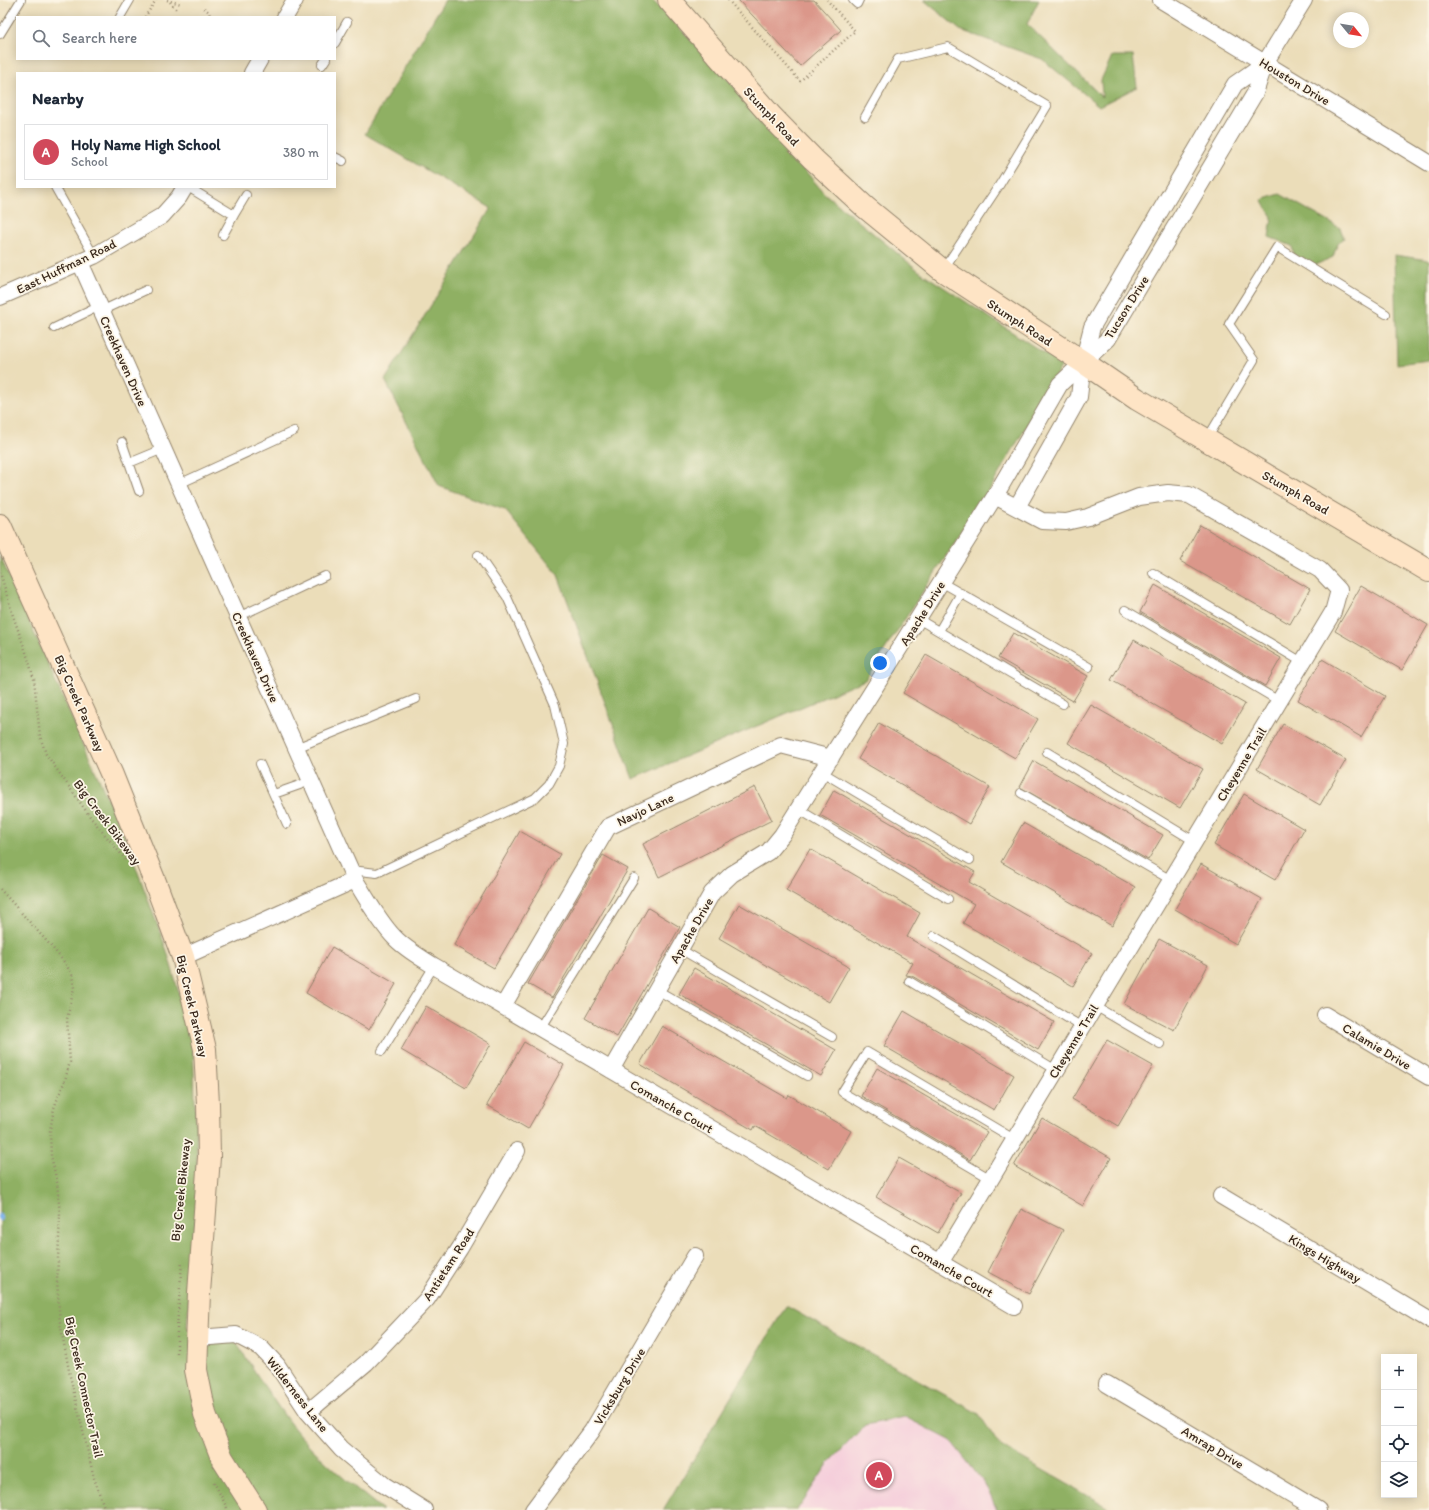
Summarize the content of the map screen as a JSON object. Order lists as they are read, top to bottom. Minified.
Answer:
{"streets":{"street":["Houston Drive","Stumph Road","East Huffman Road","Tucson Drive","Creekhaven Drive","Apache Drive","Big Creek Parkway","Cheyenne Trail","Navjo Lane","Calamie Drive","Comanche Court","Kings Highway","Antietam Road","Vicksburg Drive","Wilderness Lane","Amrap Drive"],"path":["Big Creek Bikeway","Big Creek Connector Trail"]},"crossings":[["Houston Drive","Tucson Drive"],["Stumph Road","Tucson Drive"],["Stumph Road","Apache Drive"],["East Huffman Road","Creekhaven Drive"],["Tucson Drive","Apache Drive"],["Creekhaven Drive","Comanche Court"],["Apache Drive","Cheyenne Trail"],["Apache Drive","Navjo Lane"],["Apache Drive","Comanche Court"],["Big Creek Parkway","Wilderness Lane"],["Cheyenne Trail","Comanche Court"],["Navjo Lane","Comanche Court"],["Antietam Road","Wilderness Lane"]],"north":"bottom right","page":{"search":"Search here","heading":"Nearby","list":[{"mark":"A","name":"Holy Name High School","note":"School","value":"380 m"}],"map_buttons":["+","−"],"pins":"A"}}
